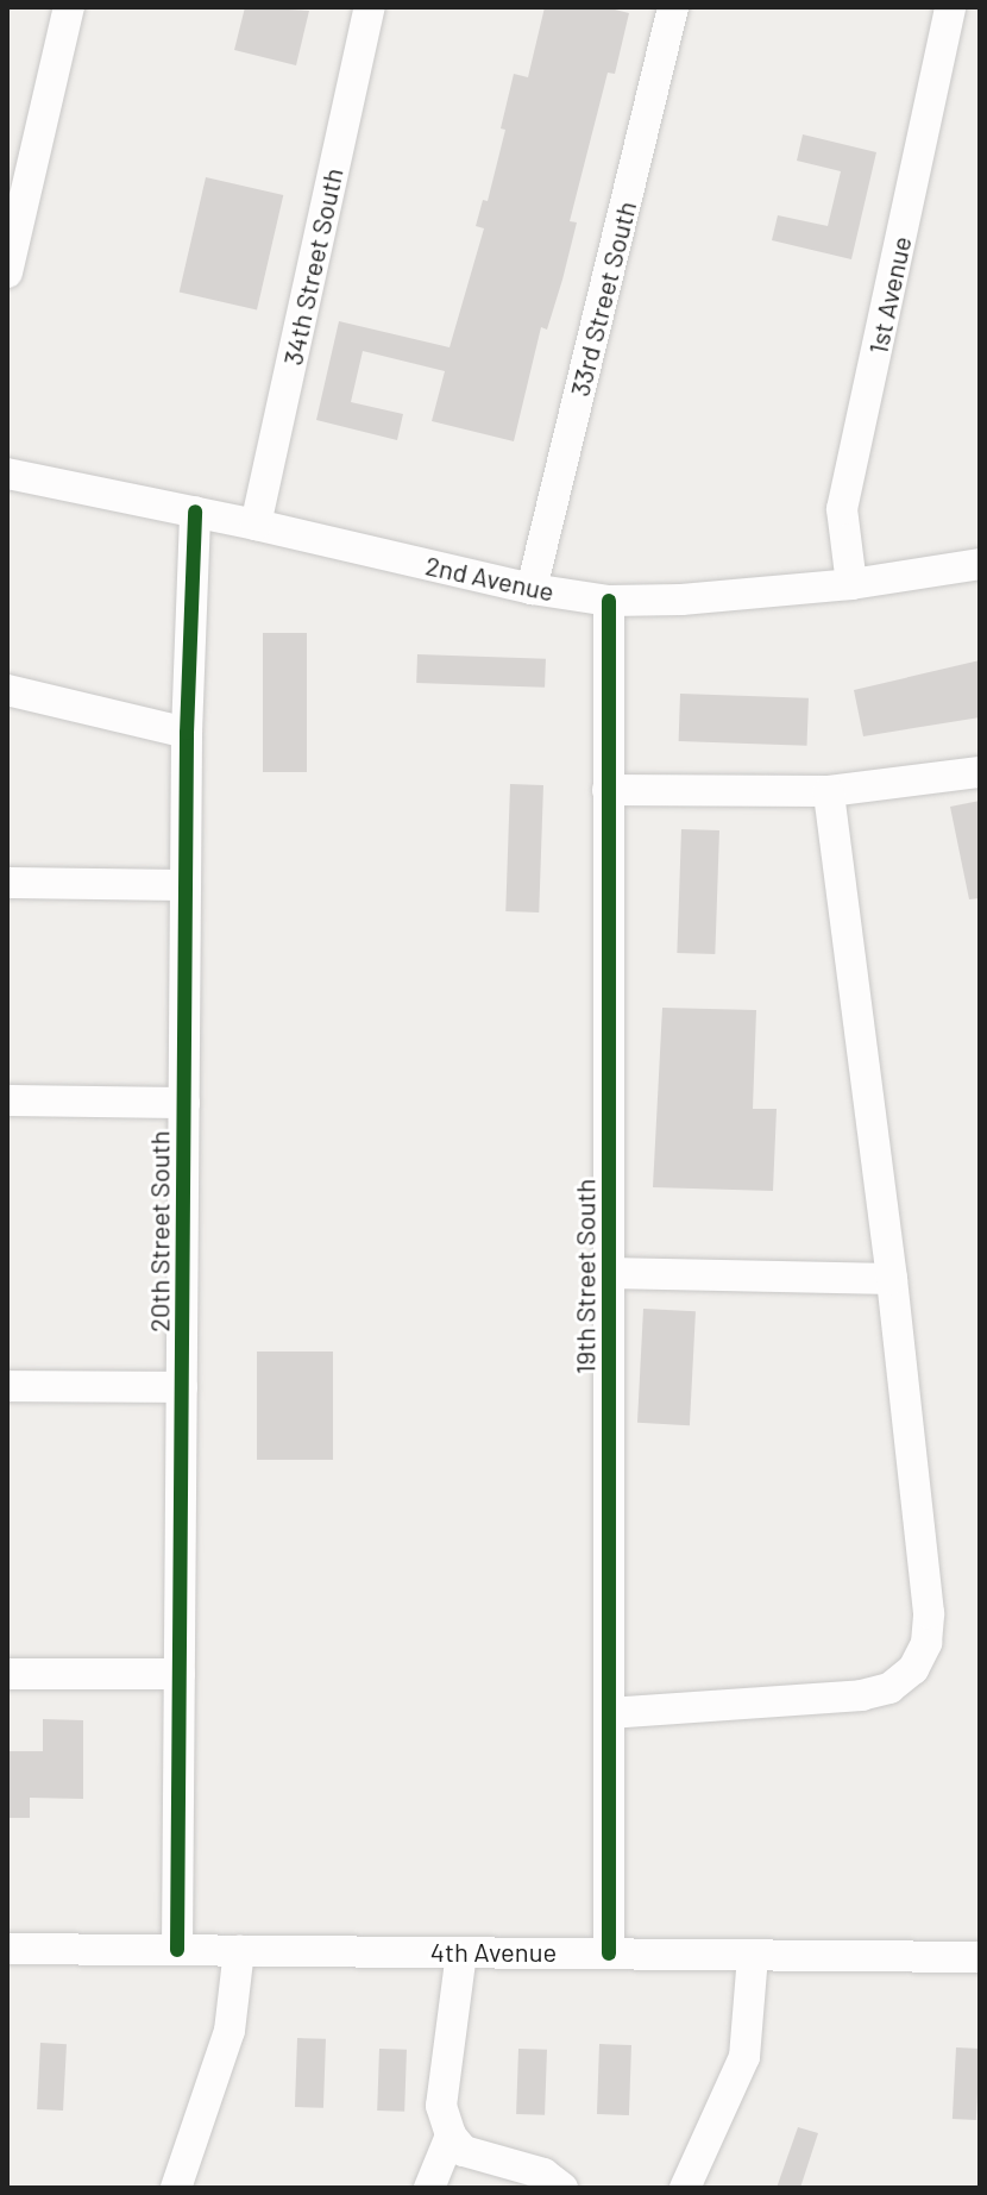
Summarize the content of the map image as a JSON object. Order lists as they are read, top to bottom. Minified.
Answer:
{"streets":{"street":["34th Street South","1st Avenue","33rd Street South","2nd Avenue","20th Street South","19th Street South","4th Avenue"]},"crossings":[["34th Street South","2nd Avenue"],["1st Avenue","2nd Avenue"],["33rd Street South","2nd Avenue"],["2nd Avenue","20th Street South"],["2nd Avenue","19th Street South"],["20th Street South","4th Avenue"],["19th Street South","4th Avenue"]]}
